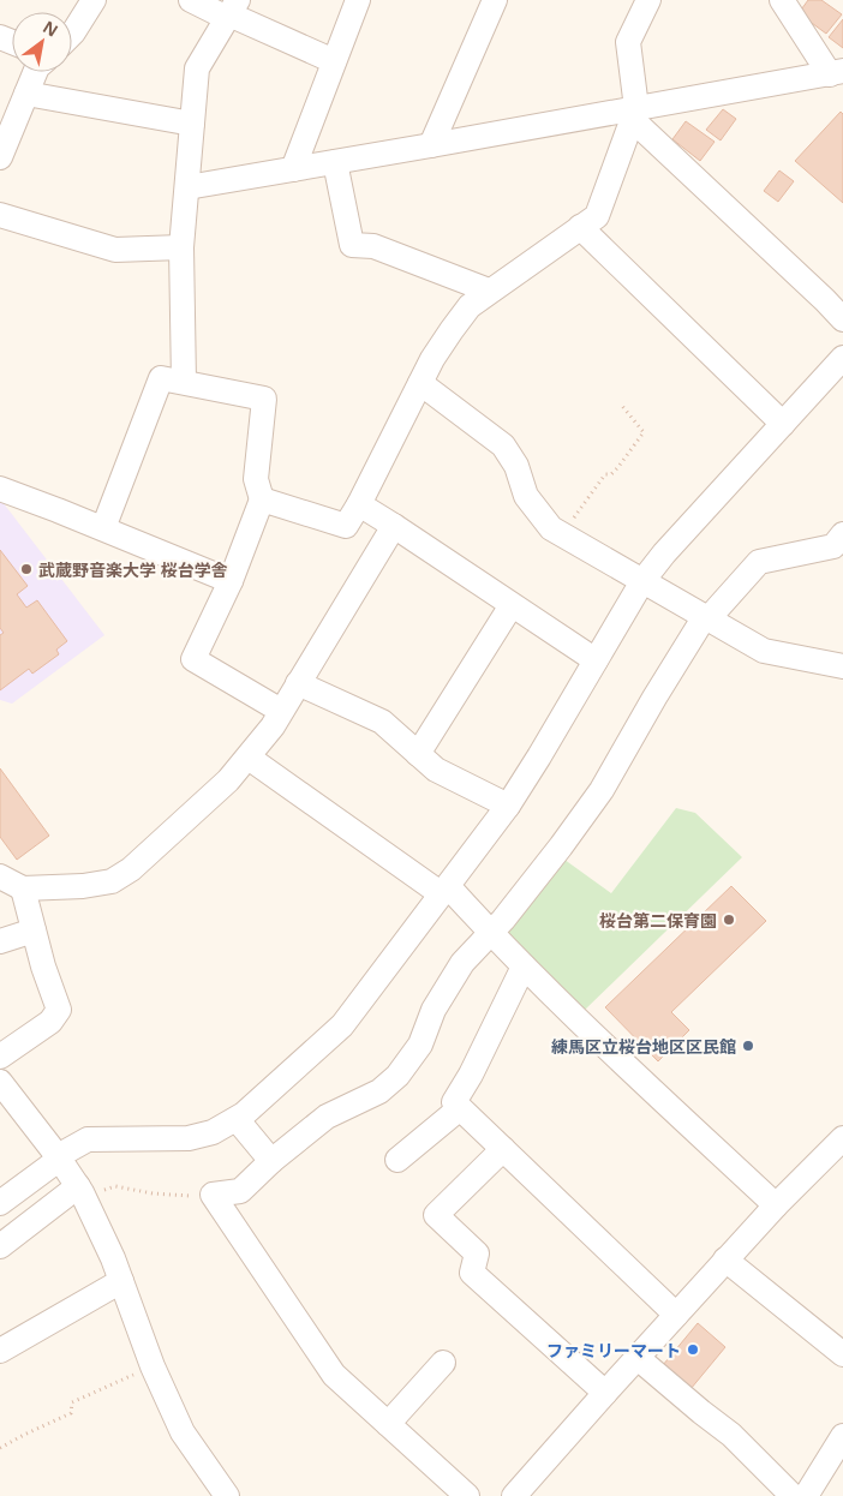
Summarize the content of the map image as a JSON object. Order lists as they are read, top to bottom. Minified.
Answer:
{"places":["武蔵野音楽大学 桜台学舎","桜台第二保育園","練馬区立桜台地区区民館","ファミリーマート"],"north":"top right"}
